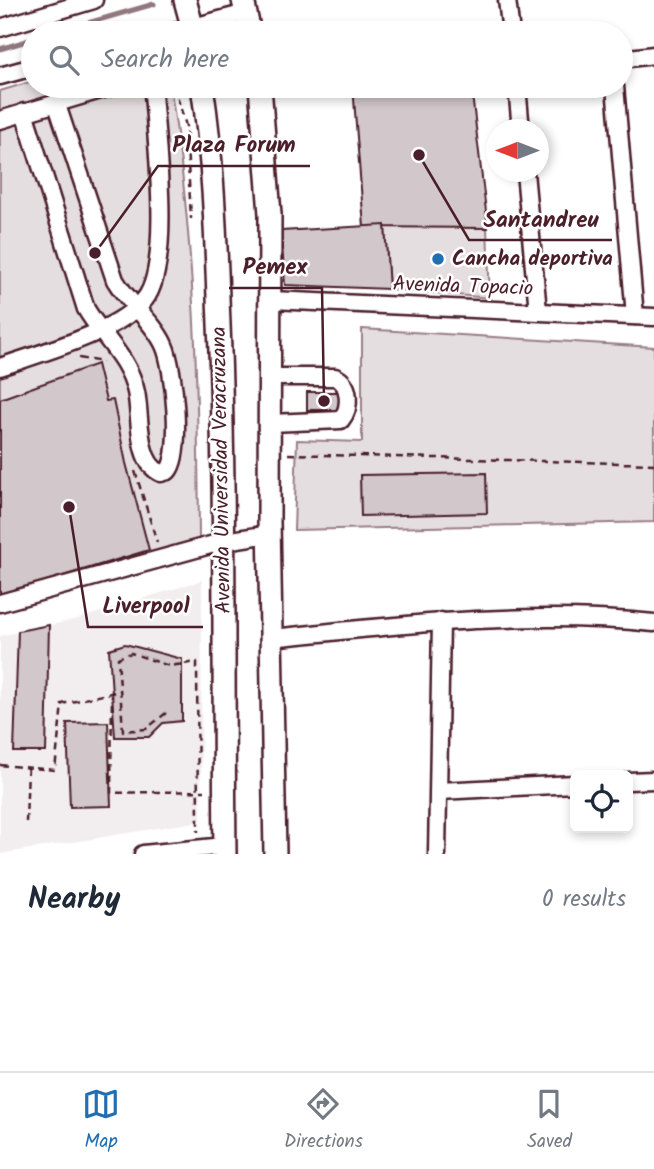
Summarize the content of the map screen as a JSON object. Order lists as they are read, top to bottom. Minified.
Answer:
{"streets":{"main road":["Avenida Universidad Veracruzana"],"street":["Avenida Topacio"]},"places":["Santandreu","Plaza Forum","Cancha deportiva","Pemex","Liverpool"],"north":"left","page":{"search":"Search here","heading":["Nearby","0 results"],"nav":["Map","Directions","Saved"]}}
